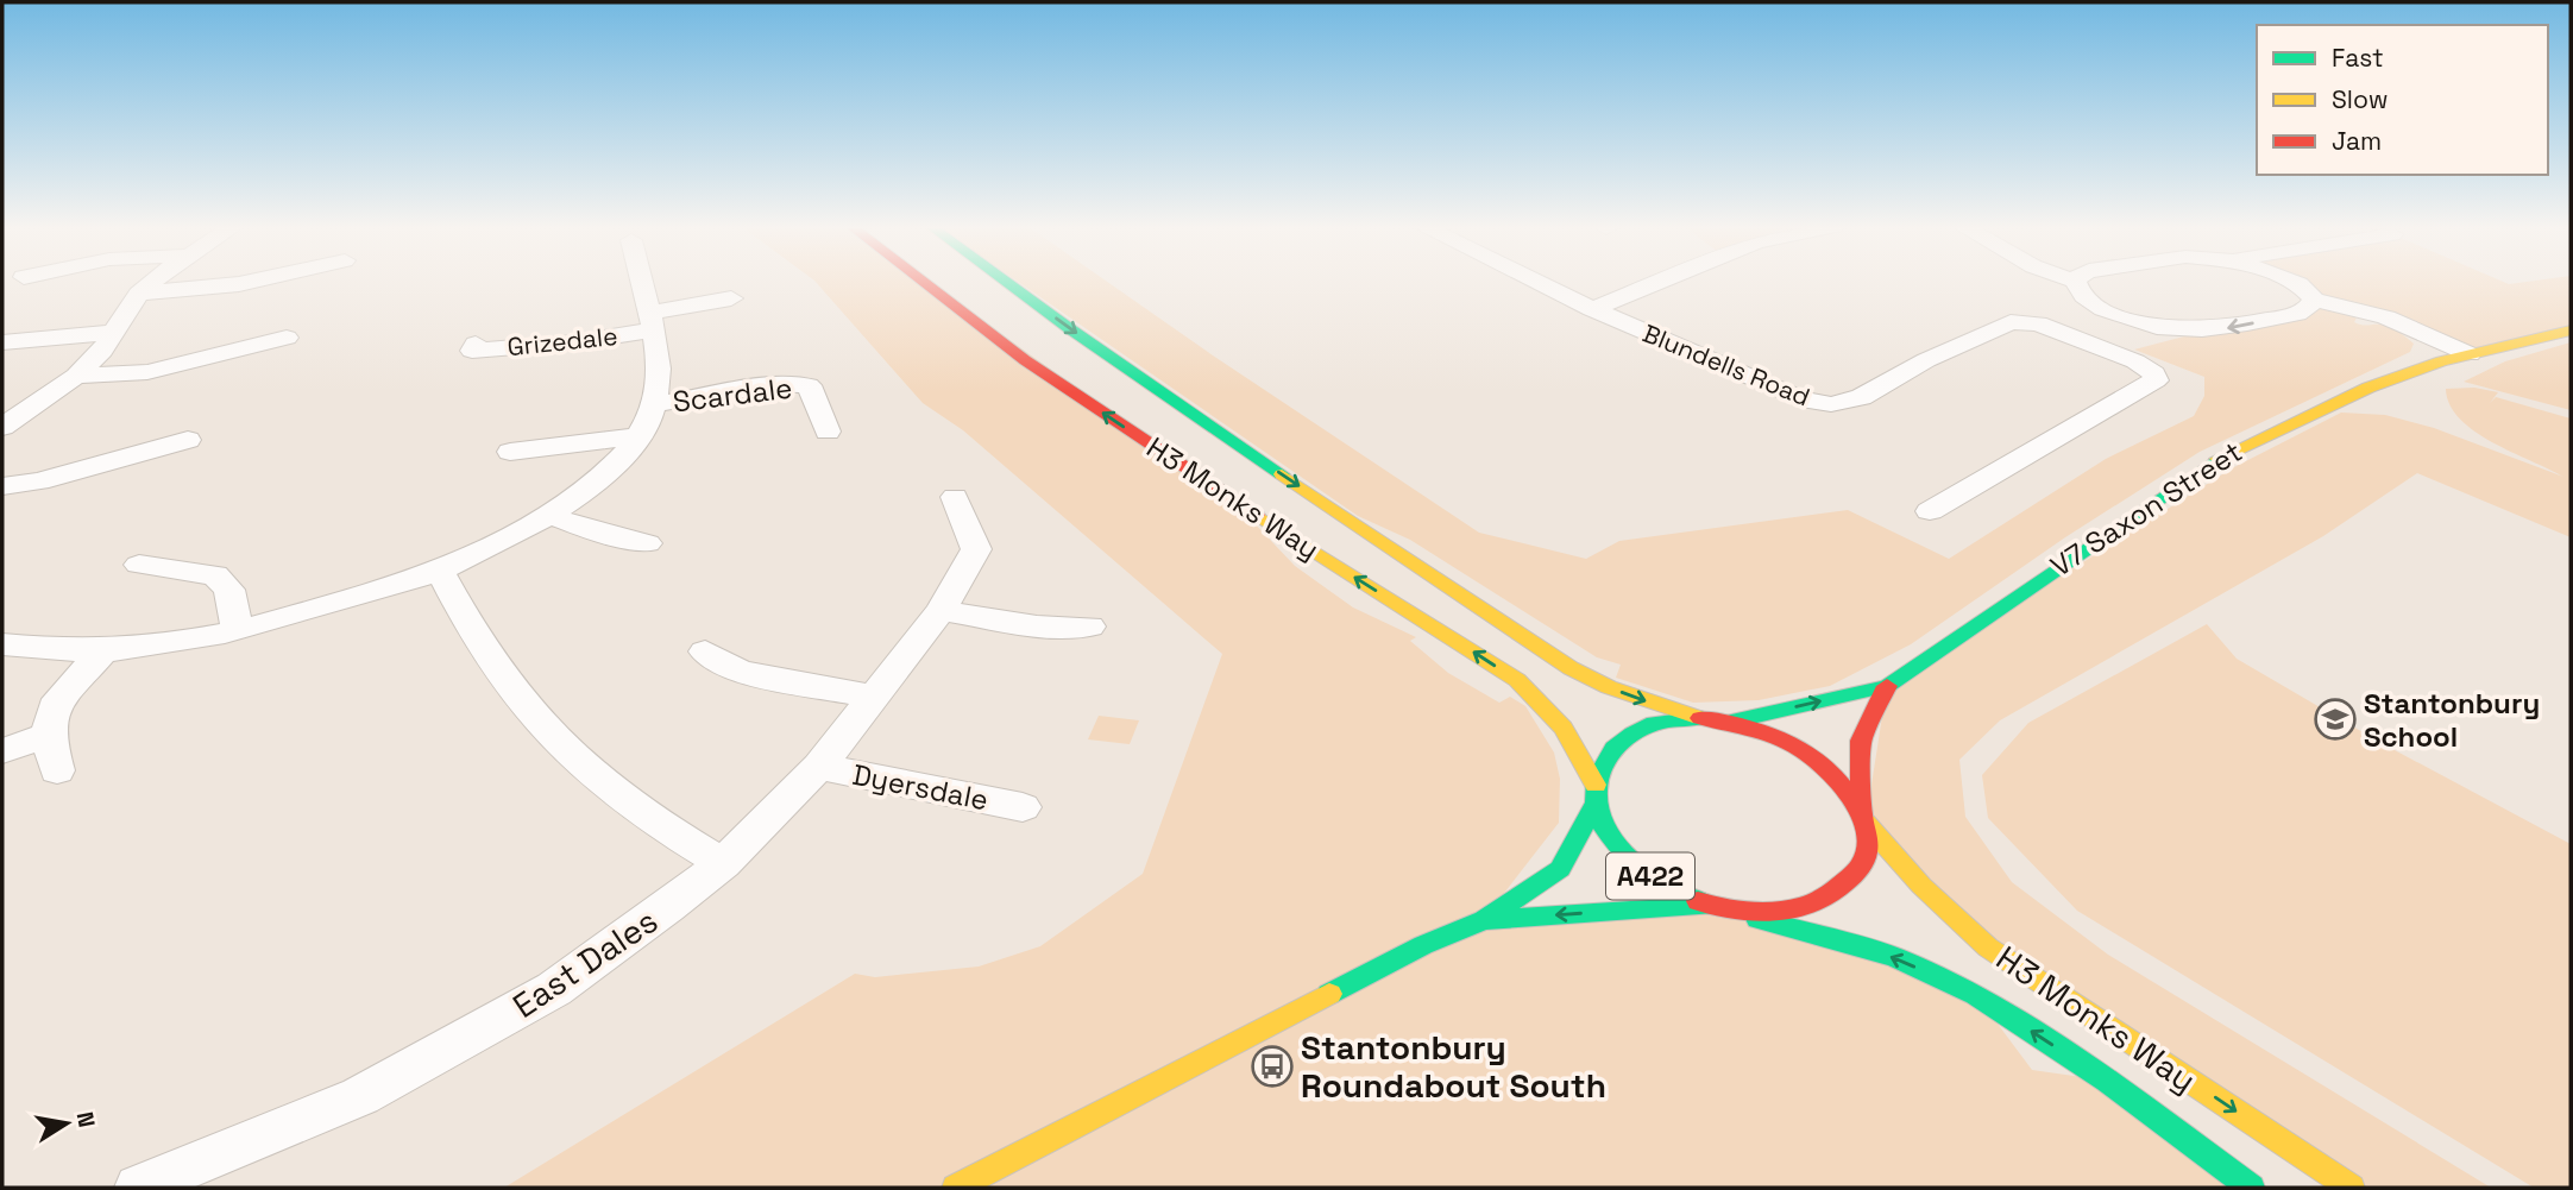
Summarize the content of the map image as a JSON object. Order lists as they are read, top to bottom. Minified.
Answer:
{"streets":{"main road":["H3 Monks Way","V7 Saxon Street","A422"],"street":["Grizedale","Blundells Road","Scardale","Dyersdale","East Dales"]},"crossings":[["H3 Monks Way","V7 Saxon Street"],["H3 Monks Way","A422"],["V7 Saxon Street","A422"],["Dyersdale","East Dales"]],"places":{"school or university":["Stantonbury School"],"bus stop":["Stantonbury Roundabout South"]},"legend":["Fast","Slow","Jam"],"north":"right"}
